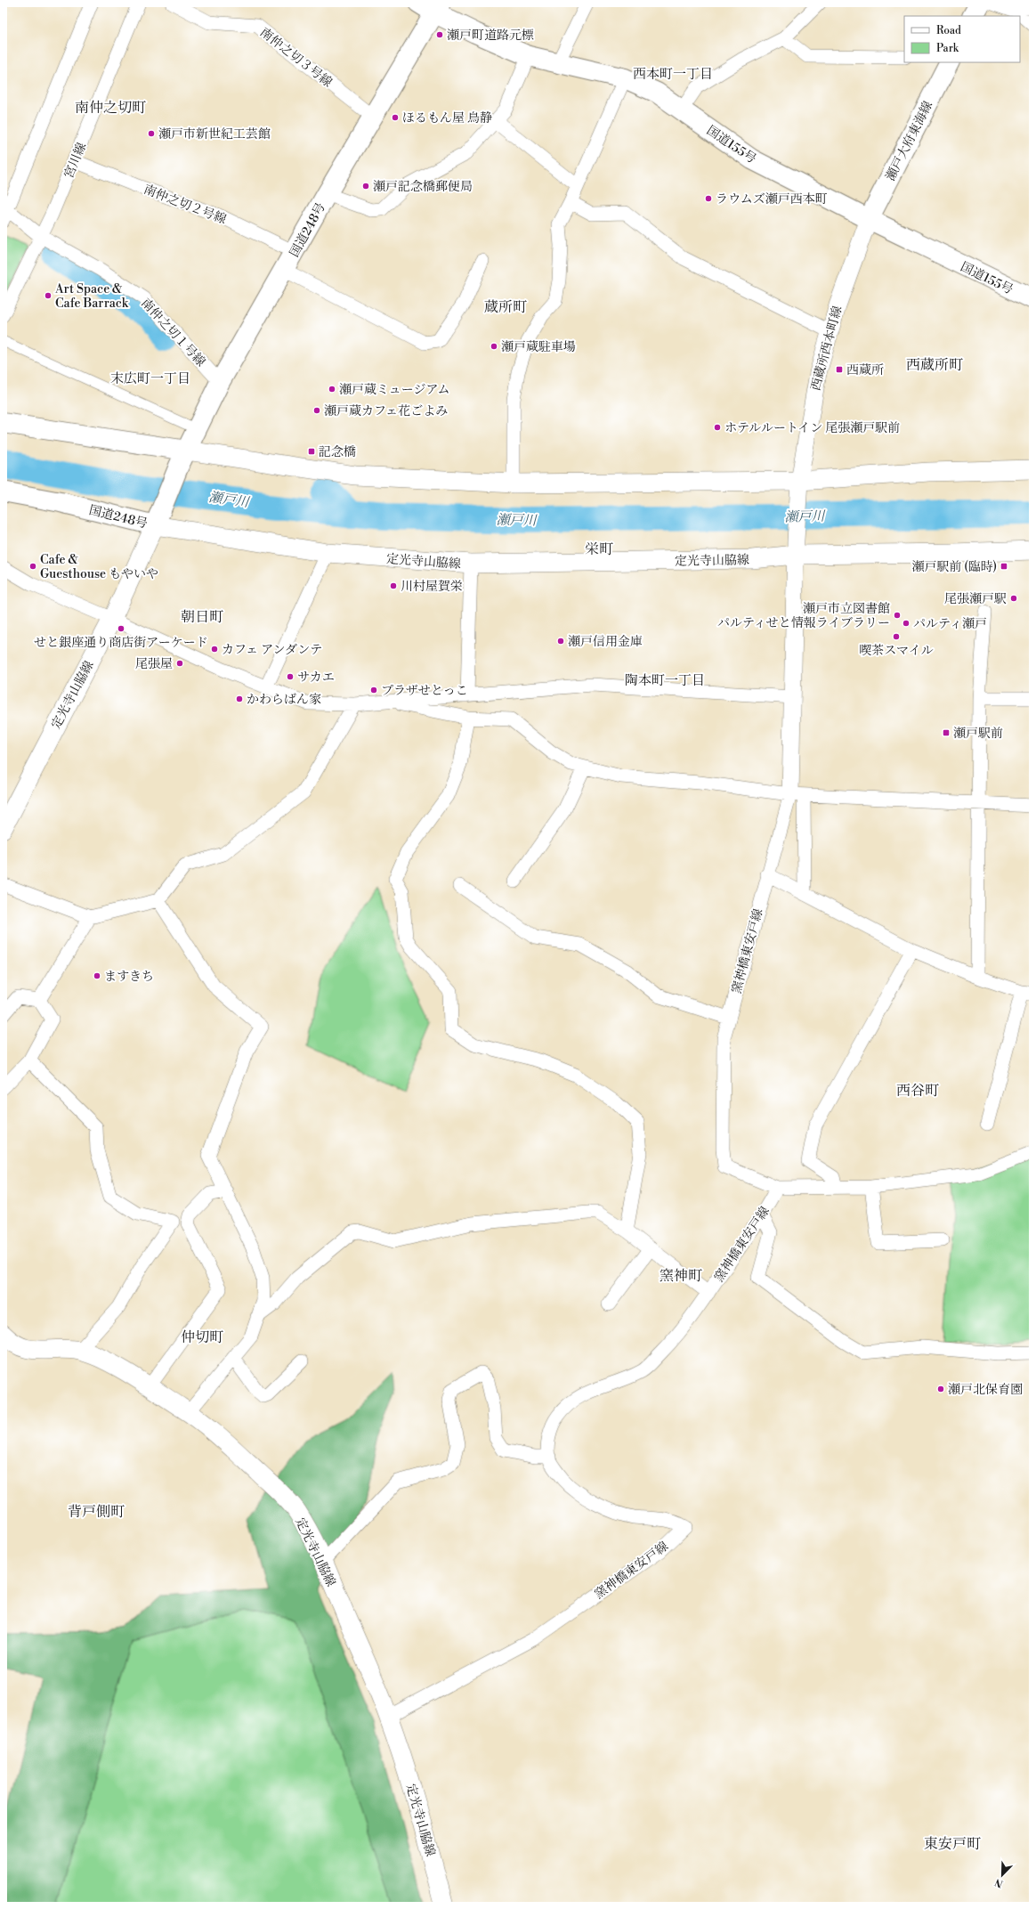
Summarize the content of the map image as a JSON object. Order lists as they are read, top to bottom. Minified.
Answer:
{"streets":{"main road":["瀬戸大府東海線","国道155号","国道248号","定光寺山脇線"],"street":["南仲之切３号線","宮川線","南仲之切２号線","南仲之切１号線","西蔵所西本町線","窯神橋東安戸線"]},"crossings":[["南仲之切３号線","国道248号"],["瀬戸大府東海線","国道155号"],["瀬戸大府東海線","西蔵所西本町線"],["国道155号","国道248号"],["国道155号","西蔵所西本町線"],["宮川線","南仲之切２号線"],["宮川線","南仲之切１号線"],["南仲之切２号線","国道248号"],["国道248号","南仲之切１号線"],["国道248号","定光寺山脇線"],["西蔵所西本町線","窯神橋東安戸線"],["定光寺山脇線","窯神橋東安戸線"]],"districts":["西本町一丁目","南仲之切町","蔵所町","西蔵所町","末広町一丁目","栄町","朝日町","陶本町一丁目","西谷町","窯神町","仲切町","背戸側町","東安戸町"],"water":["瀬戸川"],"places":{"other":["瀬戸町道路元標","ほるもん屋 鳥静","瀬戸市新世紀工芸館","瀬戸記念橋郵便局","ラウムズ瀬戸西本町","Art Space & Cafe Barrack","瀬戸蔵駐車場","瀬戸蔵ミュージアム","瀬戸蔵カフェ花ごよみ","ホテルルートイン 尾張瀬戸駅前","Cafe & Guesthouse もやいや","川村屋賀栄","尾張瀬戸駅","瀬戸市立図書館 パルティせと情報ライブラリー","パルティ瀬戸","せと銀座通り商店街アーケード","喫茶スマイル","瀬戸信用金庫","カフェ アンダンテ","尾張屋","サカエ","プラザせとっこ","かわらばん家","ますきち","瀬戸北保育園"],"transit":["西蔵所","記念橋","瀬戸駅前 (臨時)","瀬戸駅前"]},"legend":["Road","Park"],"north":"bottom left"}
